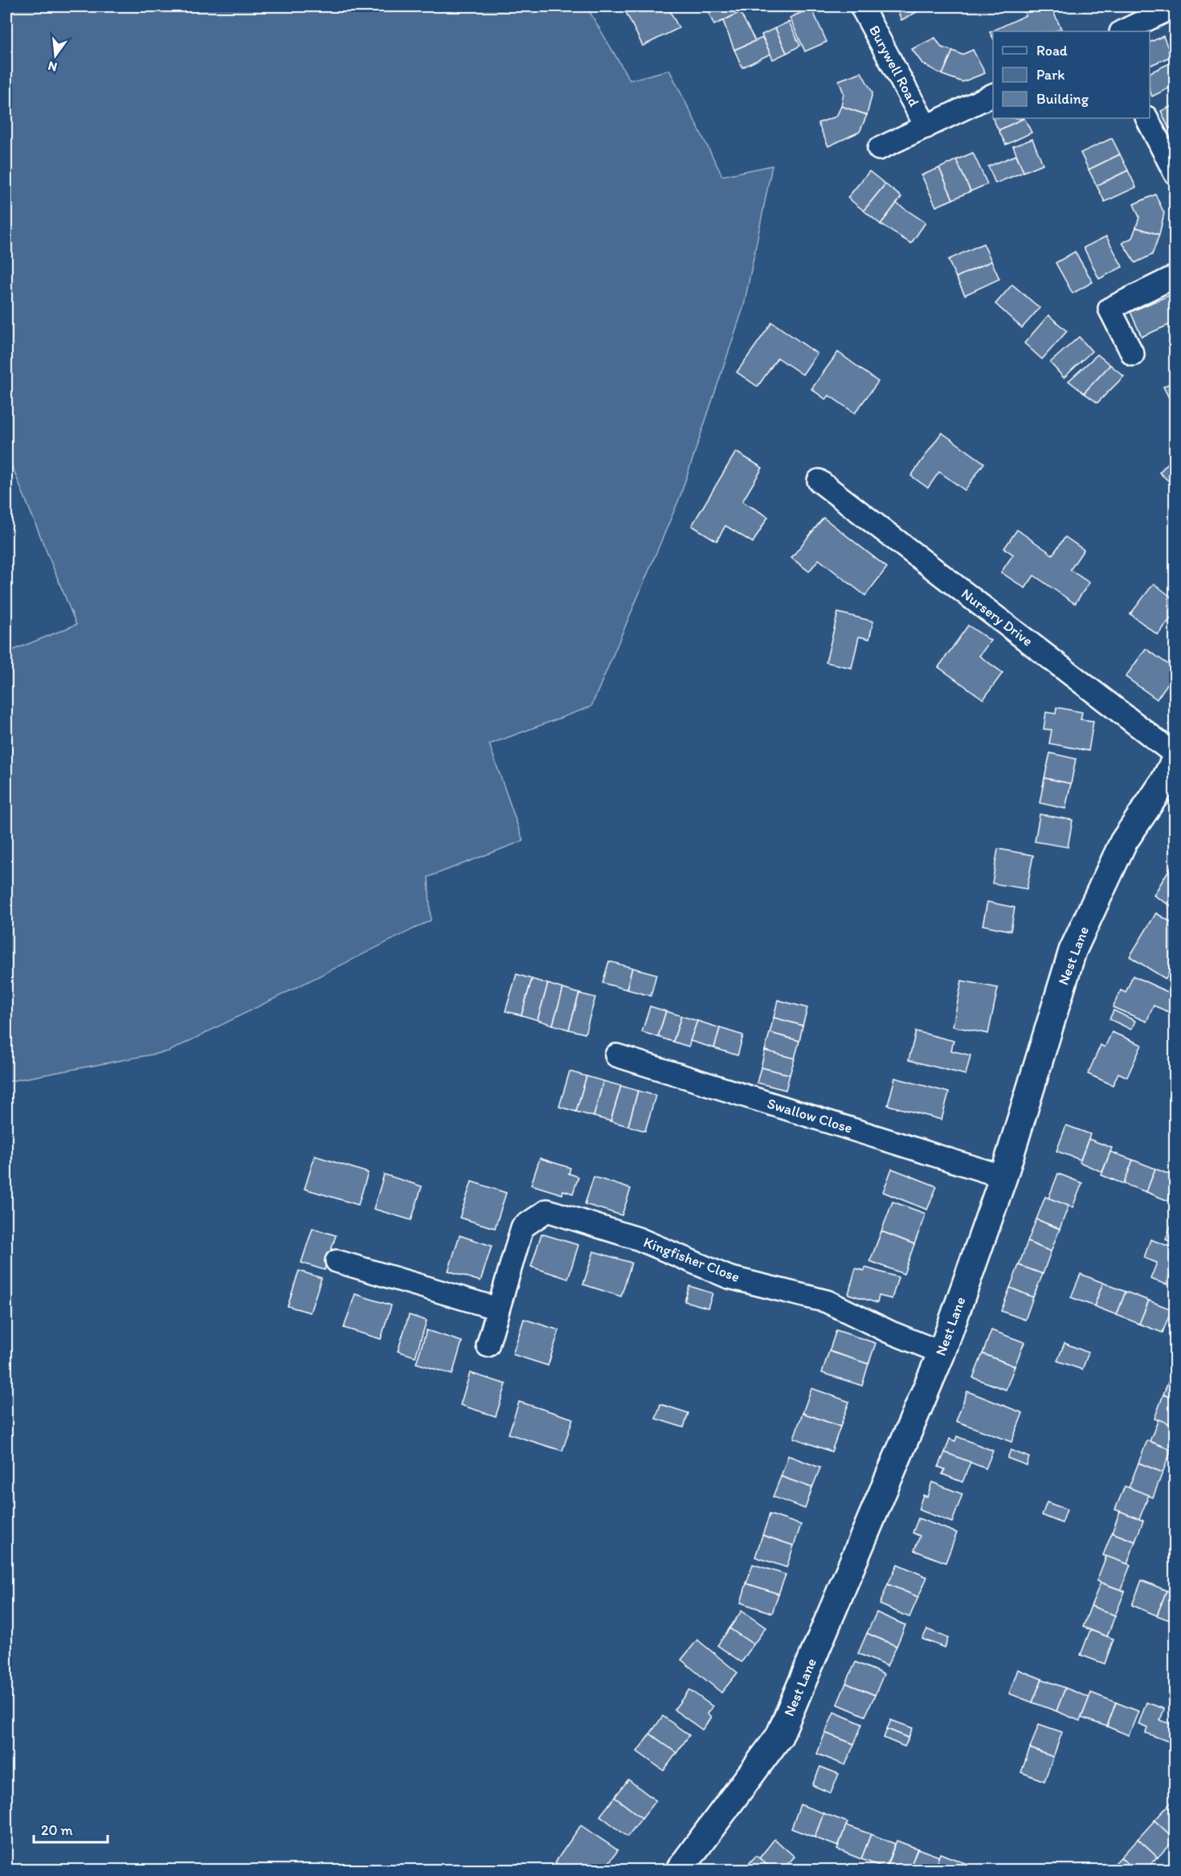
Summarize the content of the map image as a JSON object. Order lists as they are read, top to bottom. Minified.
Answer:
{"streets":{"street":["Burywell Road","Nursery Drive","Nest Lane","Swallow Close","Kingfisher Close"]},"crossings":[["Nest Lane","Swallow Close"],["Nest Lane","Kingfisher Close"]],"legend":["Road","Park","Building"],"scale_bar":"20 m","north":"bottom"}
